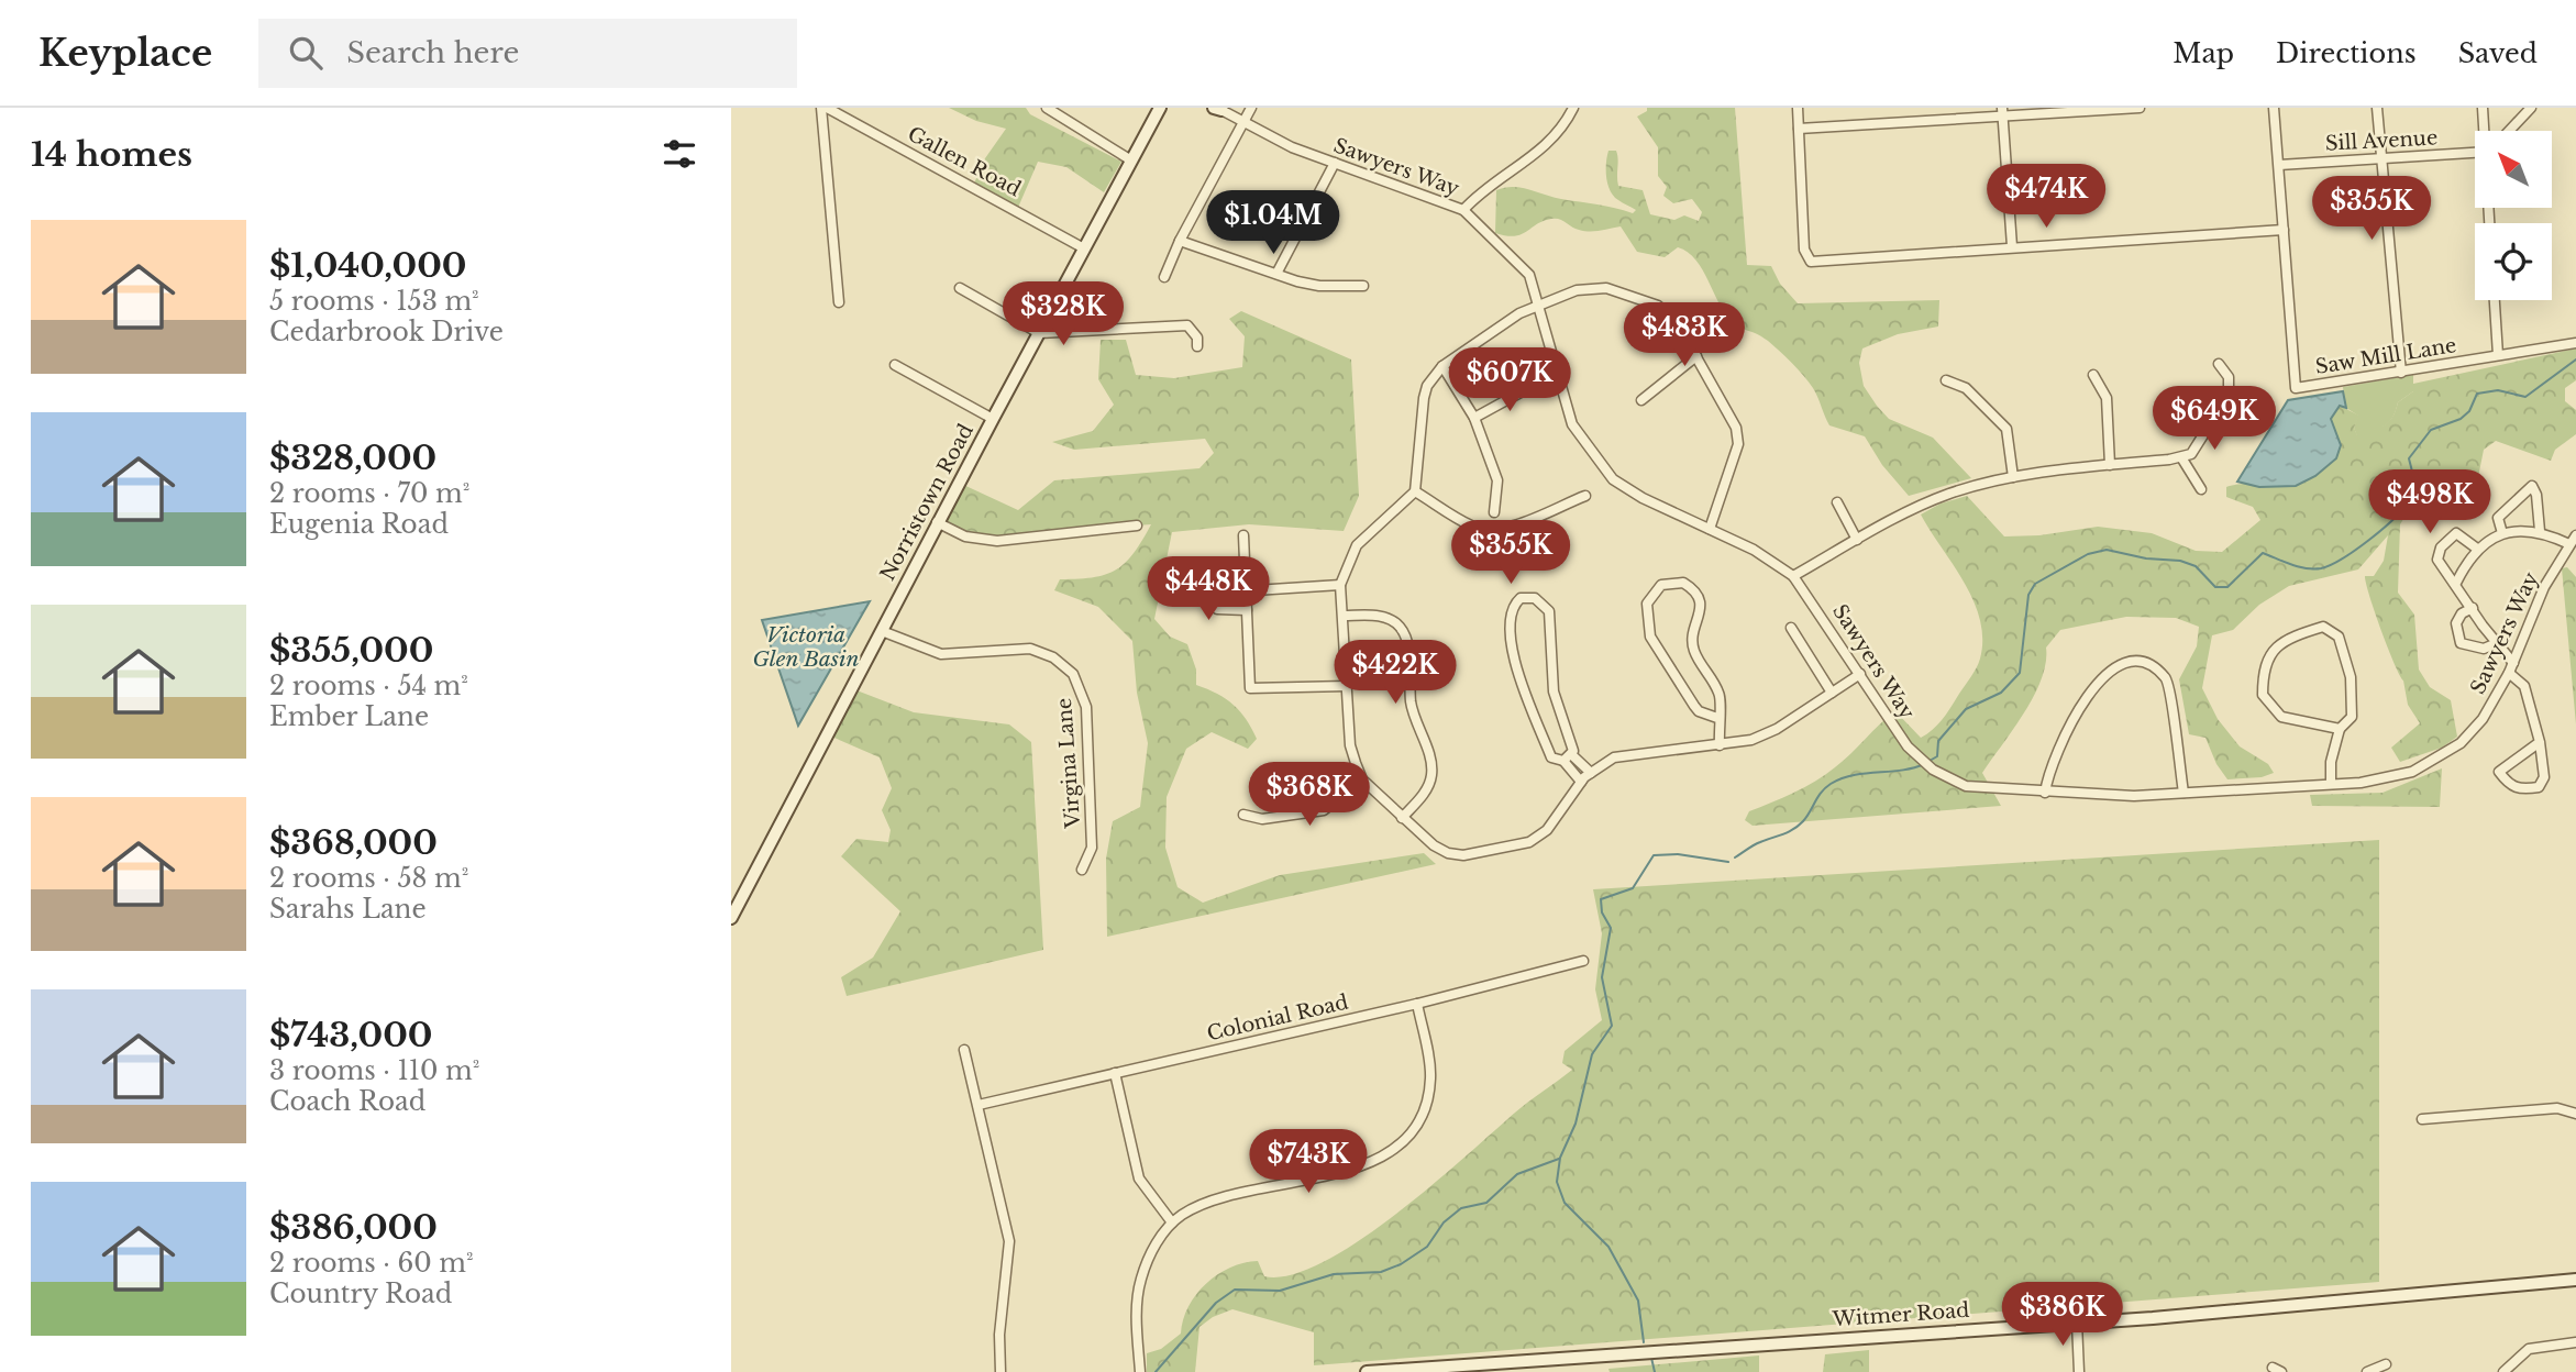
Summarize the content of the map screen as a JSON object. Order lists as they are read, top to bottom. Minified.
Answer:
{"streets":{"street":["Sill Avenue","Gallen Road","Sawyers Way","Saw Mill Lane","Norristown Road","Virgina Lane","Colonial Road","Witmer Road"]},"crossings":[["Sill Avenue","Saw Mill Lane"],["Gallen Road","Norristown Road"],["Norristown Road","Virgina Lane"]],"water":["Victoria Glen Basin"],"north":"top left","page":{"header":"Keyplace","search":"Search here","nav":["Map","Directions","Saved"],"heading":"14 homes","price":["$474K","$355K","$1.04M","$328K","$483K","$607K","$649K","$498K","$355K","$448K","$422K","$368K","$743K","$386K"],"list":[{"name":"$1,040,000","note":"5 rooms · 153 m² · Cedarbrook Drive"},{"name":"$328,000","note":"2 rooms · 70 m² · Eugenia Road"},{"name":"$355,000","note":"2 rooms · 54 m² · Ember Lane"},{"name":"$368,000","note":"2 rooms · 58 m² · Sarahs Lane"},{"name":"$743,000","note":"3 rooms · 110 m² · Coach Road"},{"name":"$386,000","note":"2 rooms · 60 m² · Country Road"}]}}
